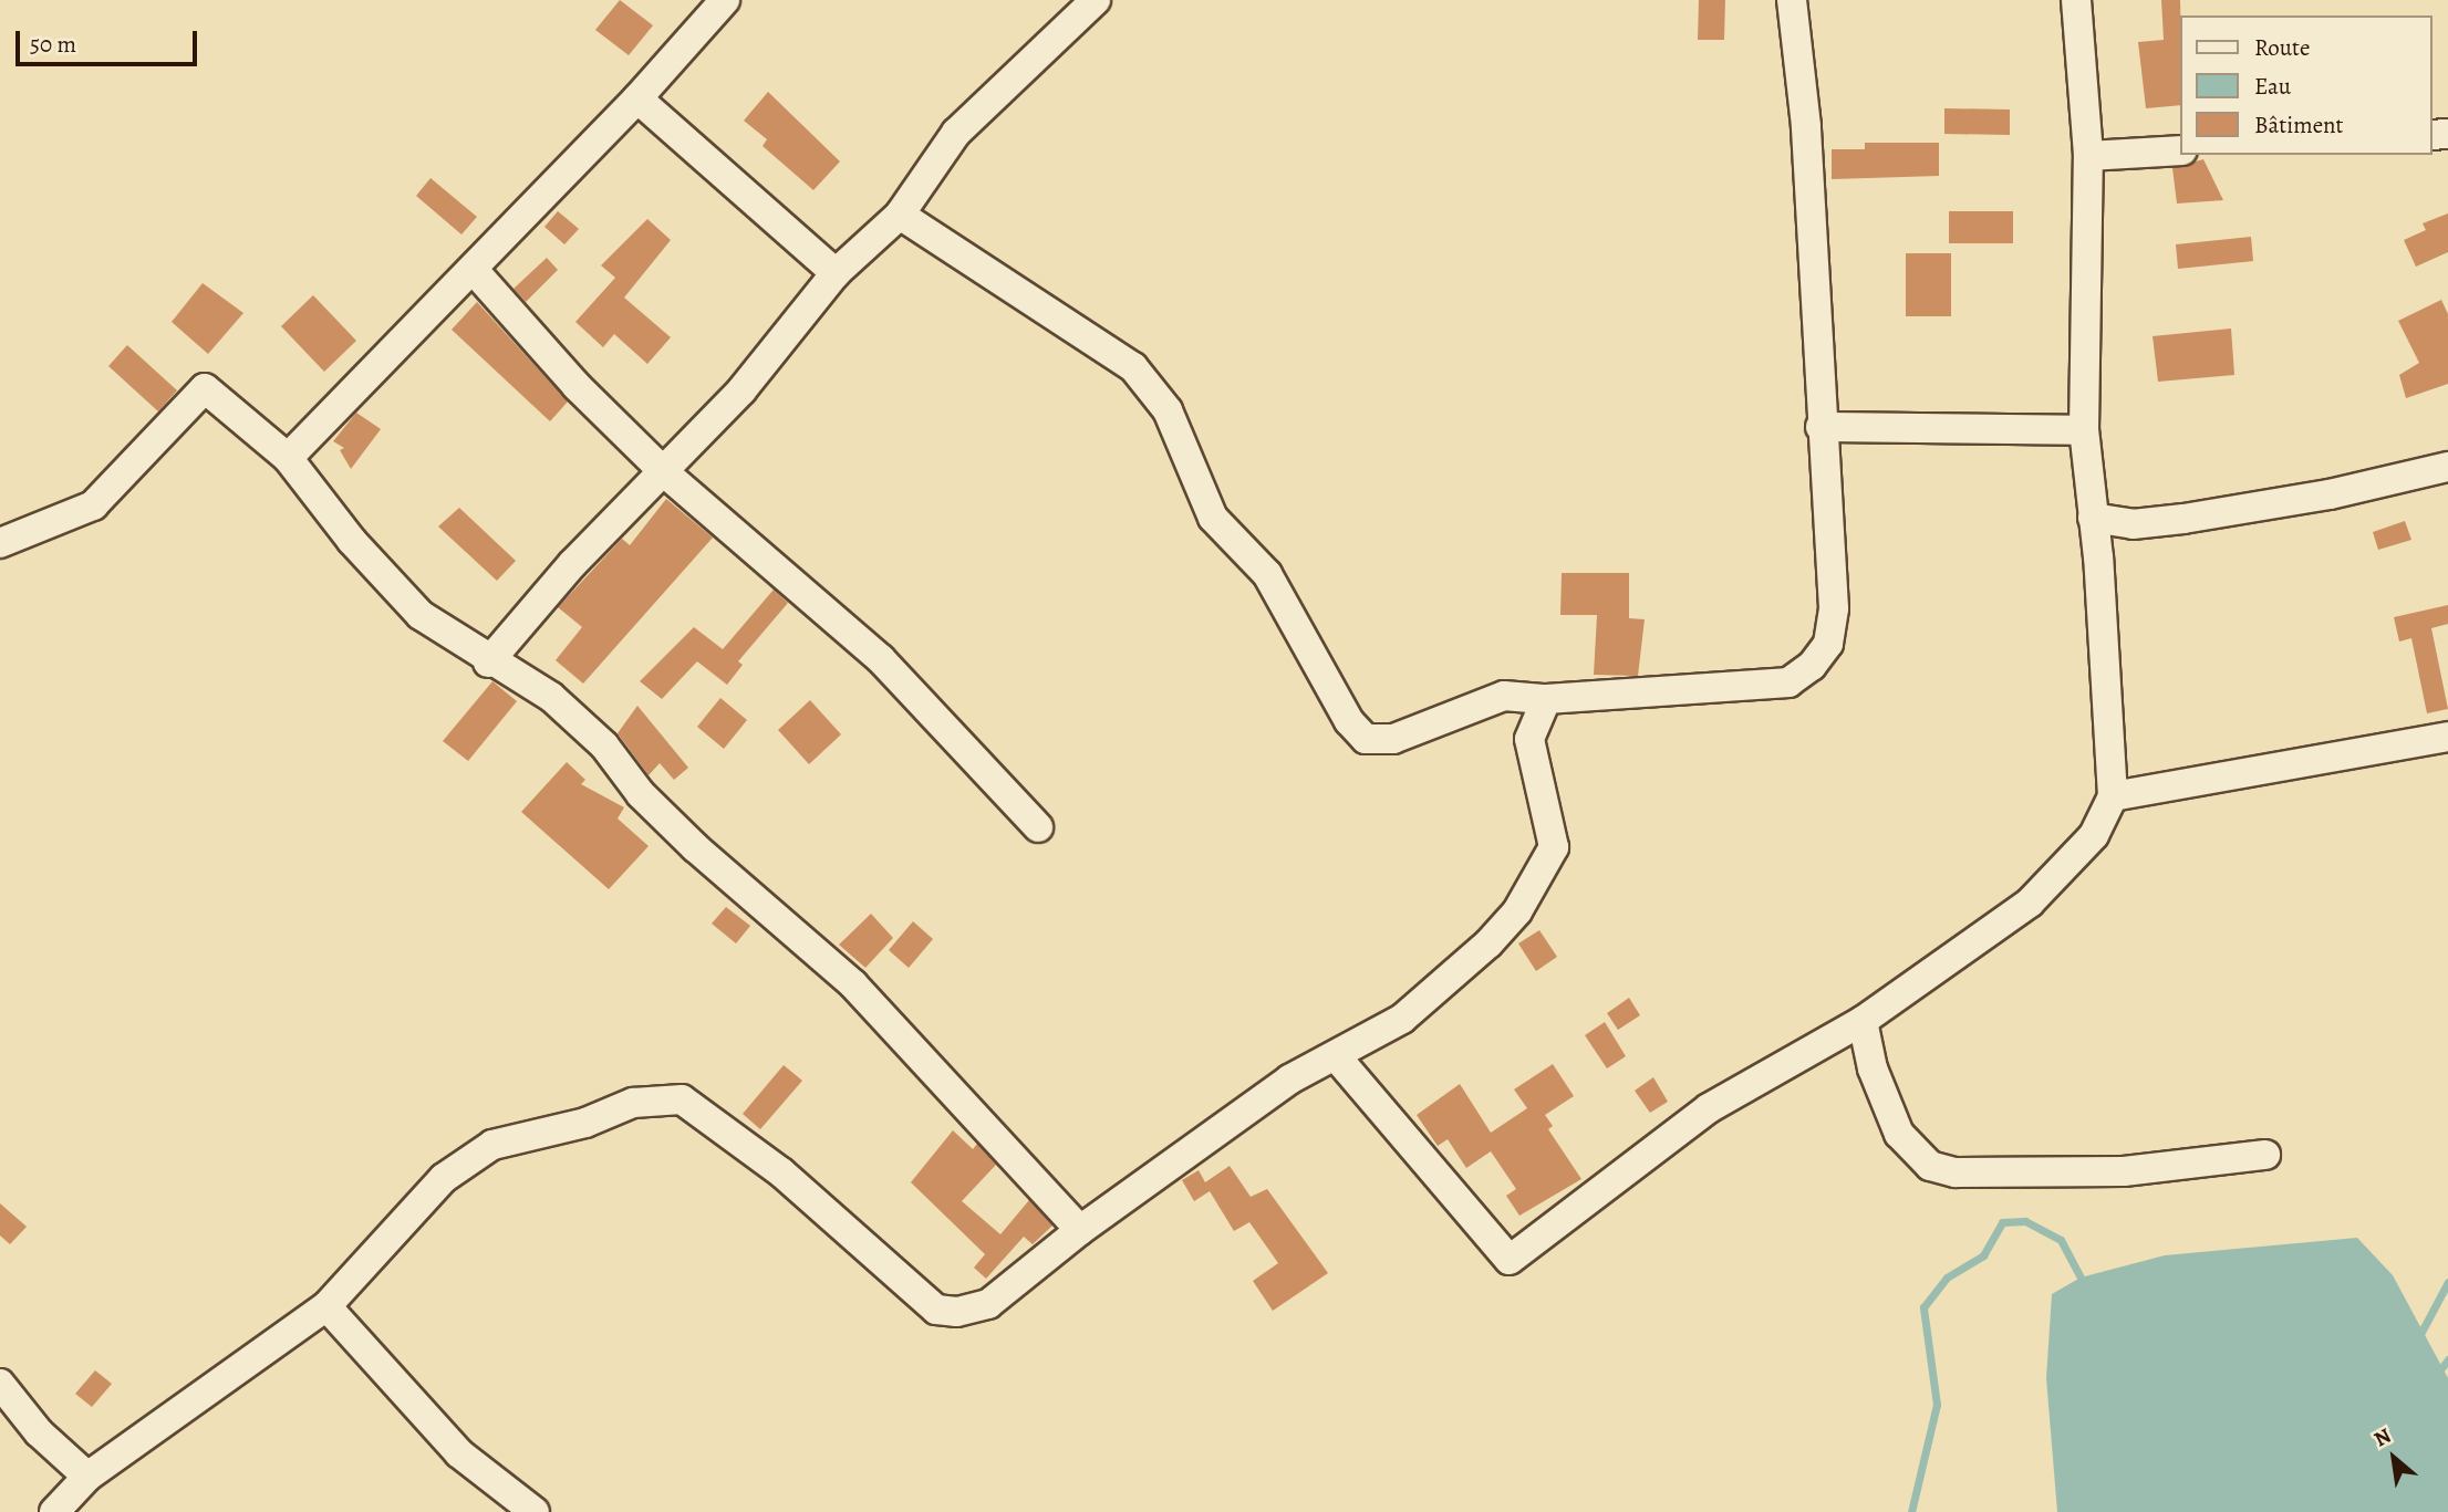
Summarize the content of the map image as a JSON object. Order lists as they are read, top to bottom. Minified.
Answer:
{"legend":["Route","Eau","Bâtiment"],"scale_bar":"50 m","north":"top left"}
